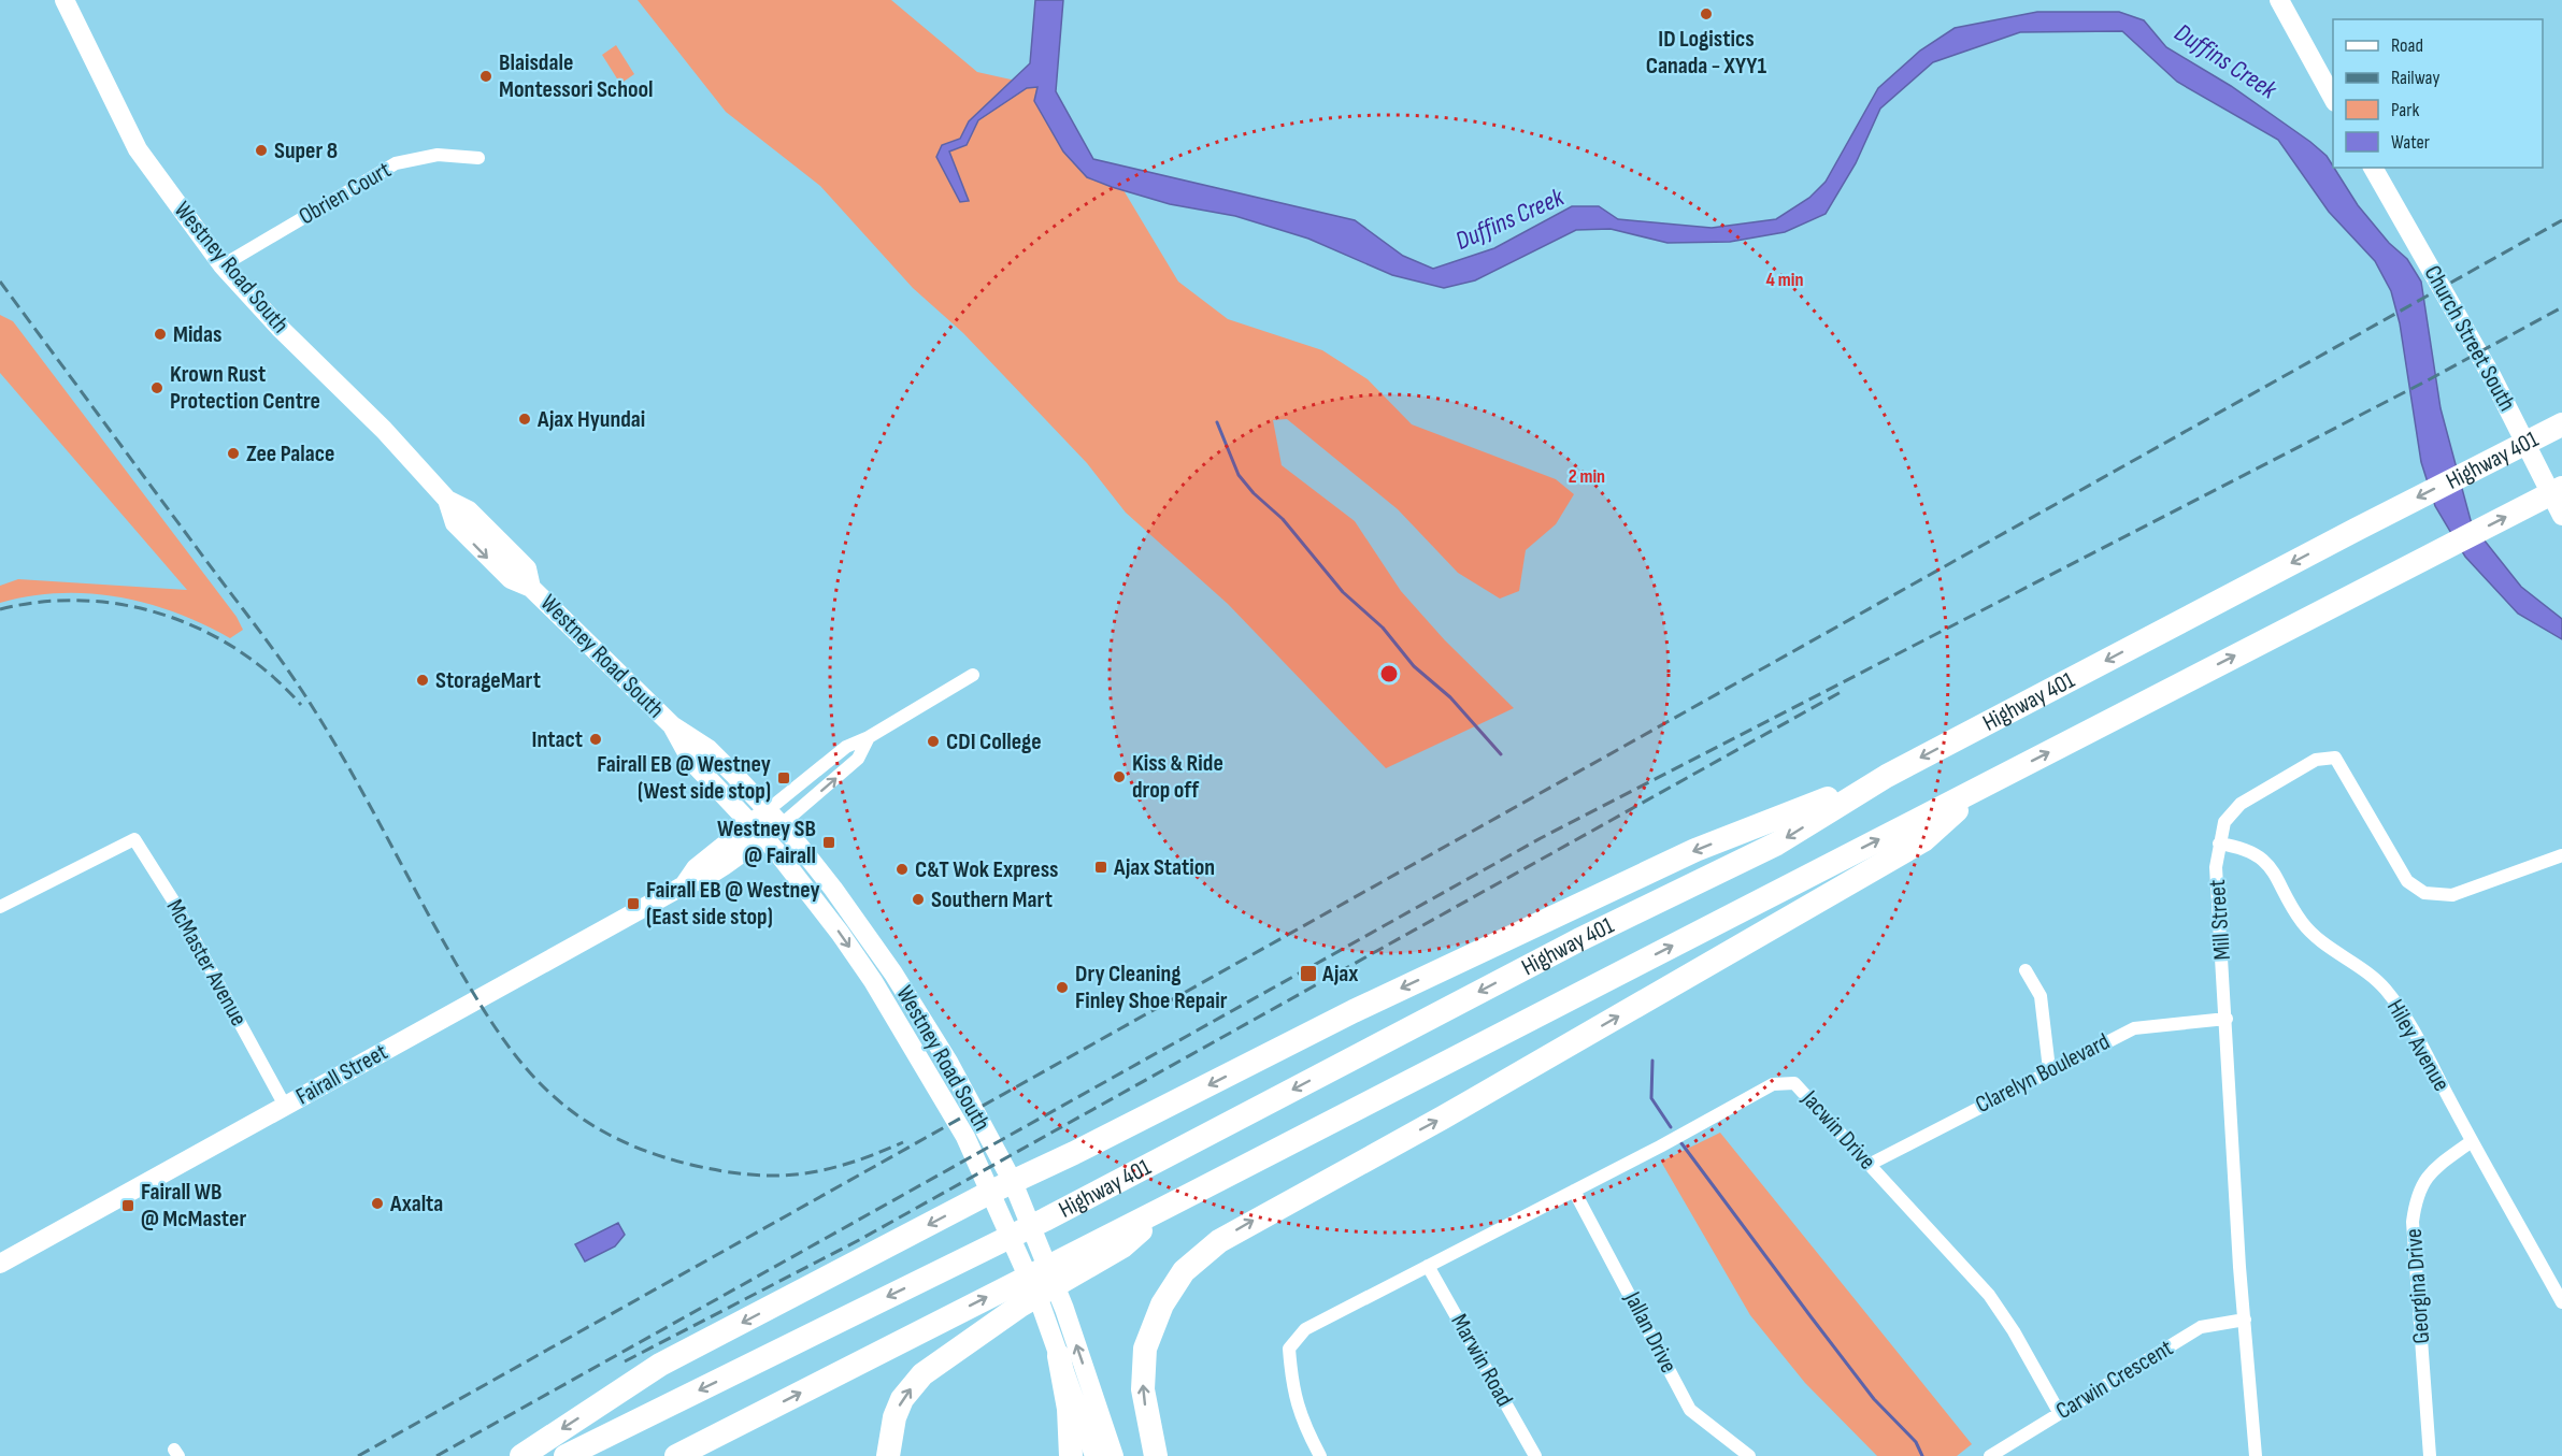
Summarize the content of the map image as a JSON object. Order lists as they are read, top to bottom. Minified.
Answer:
{"streets":{"highway":["Highway 401"],"main road":["Westney Road South","Church Street South","Fairall Street"],"street":["Obrien Court","Mill Street","McMaster Avenue","Hiley Avenue","Clarelyn Boulevard","Jacwin Drive","Georgina Drive","Jallan Drive","Marwin Road","Carwin Crescent"]},"crossings":[["Obrien Court","Westney Road South"],["Westney Road South","Fairall Street"],["Mill Street","Hiley Avenue"],["Mill Street","Clarelyn Boulevard"],["Mill Street","Carwin Crescent"],["McMaster Avenue","Fairall Street"],["Hiley Avenue","Georgina Drive"],["Clarelyn Boulevard","Jacwin Drive"],["Jacwin Drive","Jallan Drive"],["Jacwin Drive","Marwin Road"],["Jacwin Drive","Carwin Crescent"]],"water":["Duffins Creek"],"places":{"other":["ID Logistics Canada - XYY1","Blaisdale Montessori School","Super 8","Midas","Krown Rust Protection Centre","Ajax Hyundai","Zee Palace","StorageMart","Intact","CDI College","Kiss & Ride drop off","C&T Wok Express","Southern Mart","Dry Cleaning Finley Shoe Repair","Axalta"],"transit":["Fairall EB @ Westney (West side stop)","Westney SB @ Fairall","Ajax Station","Fairall EB @ Westney (East side stop)","Ajax","Fairall WB @ McMaster"]},"legend":["Road","Railway","Park","Water"],"rings":["4 min","2 min"]}
